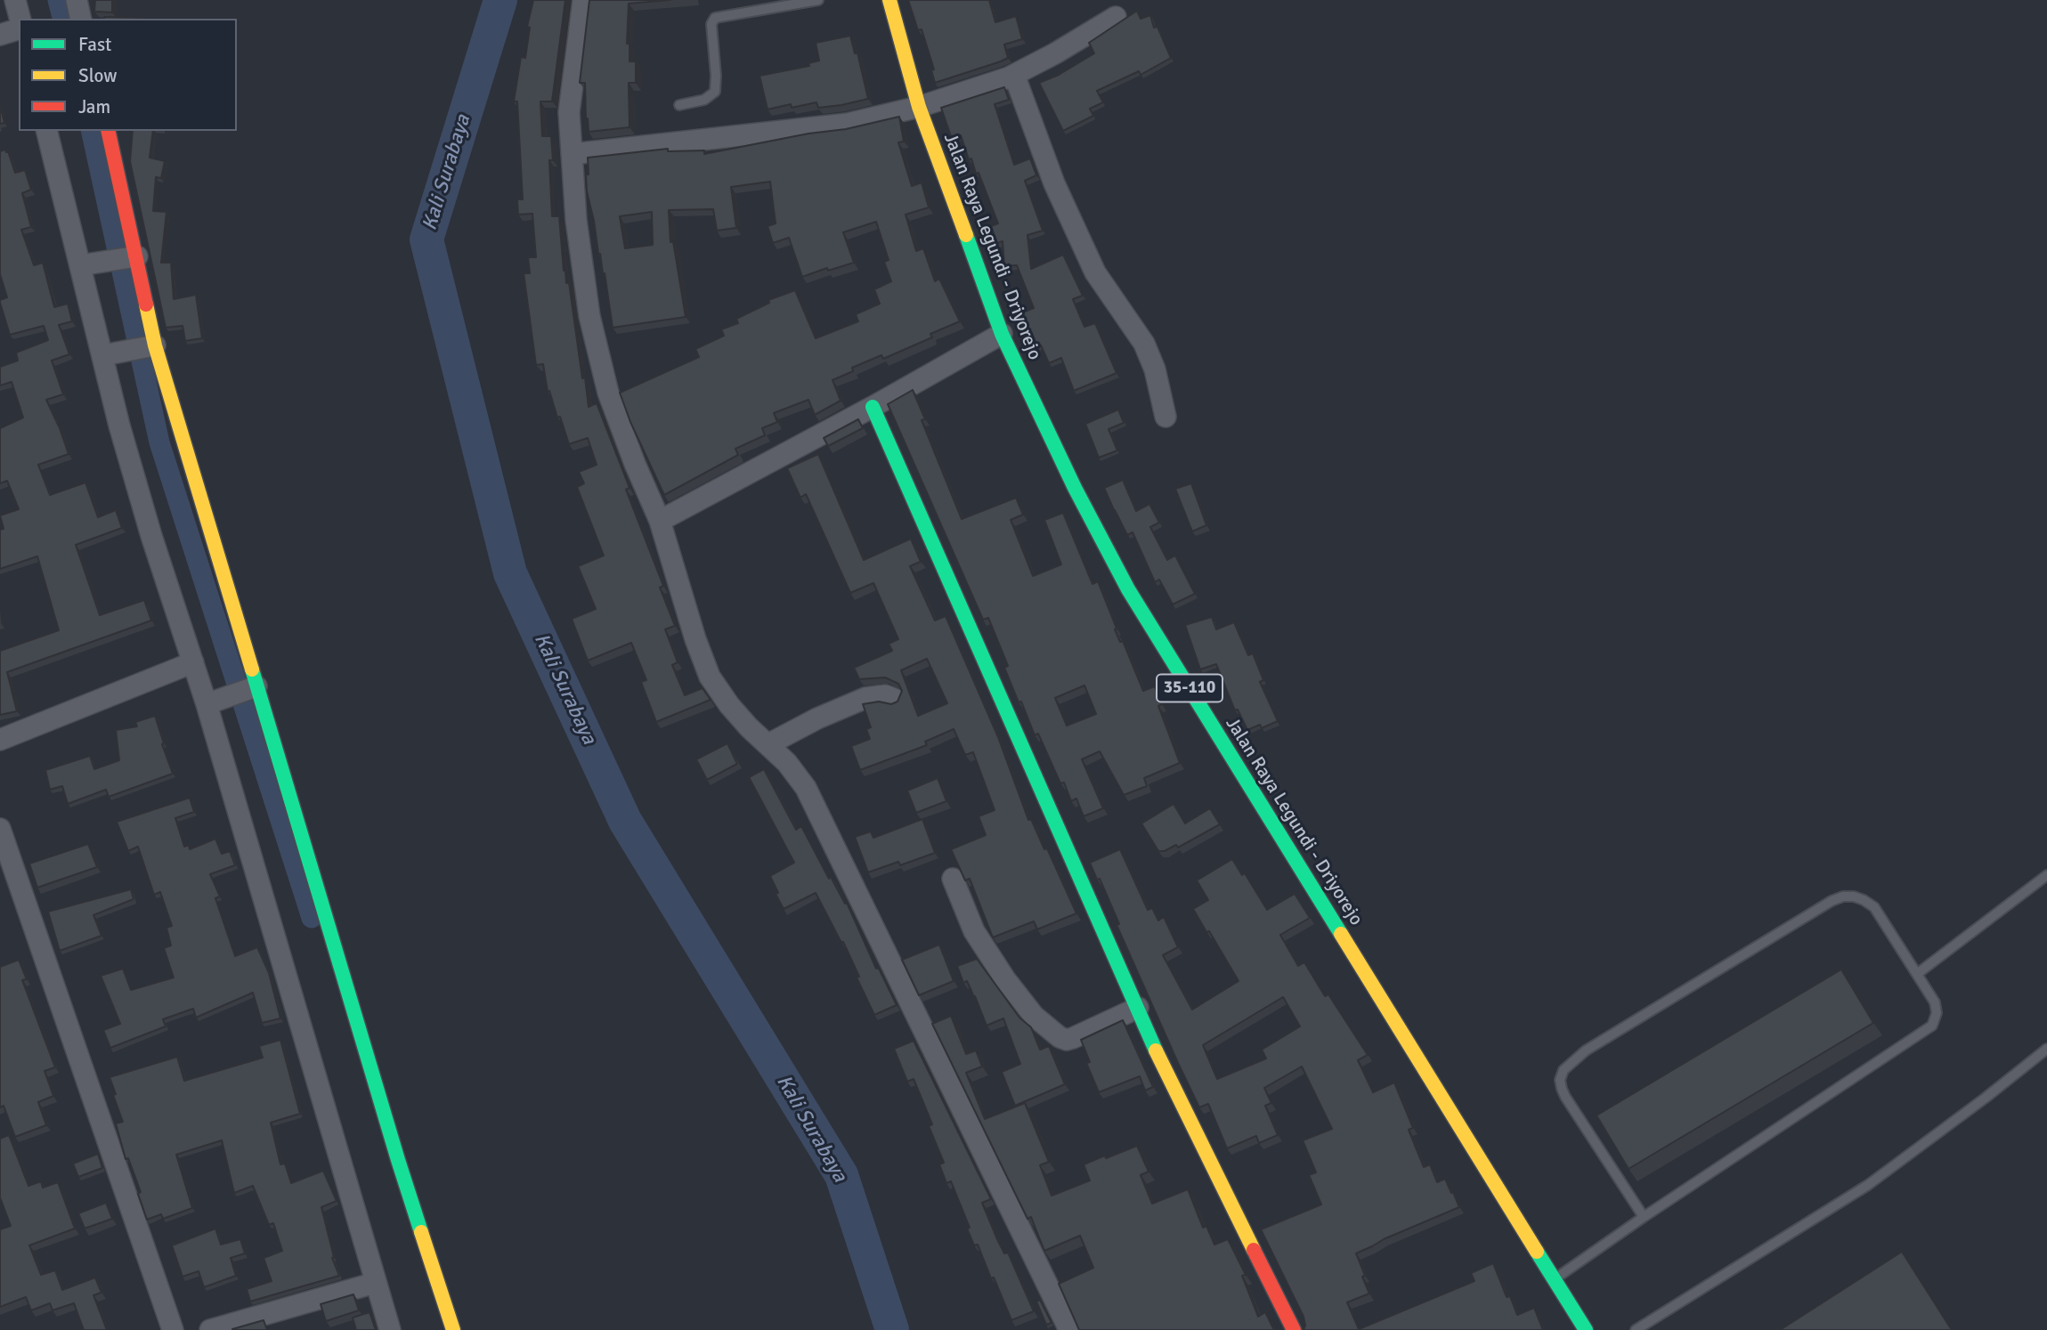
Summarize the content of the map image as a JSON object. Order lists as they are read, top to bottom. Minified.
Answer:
{"streets":{"street":["Jalan Raya Legundi - Driyorejo","35-110"]},"water":["Kali Surabaya"],"legend":["Fast","Slow","Jam"]}
